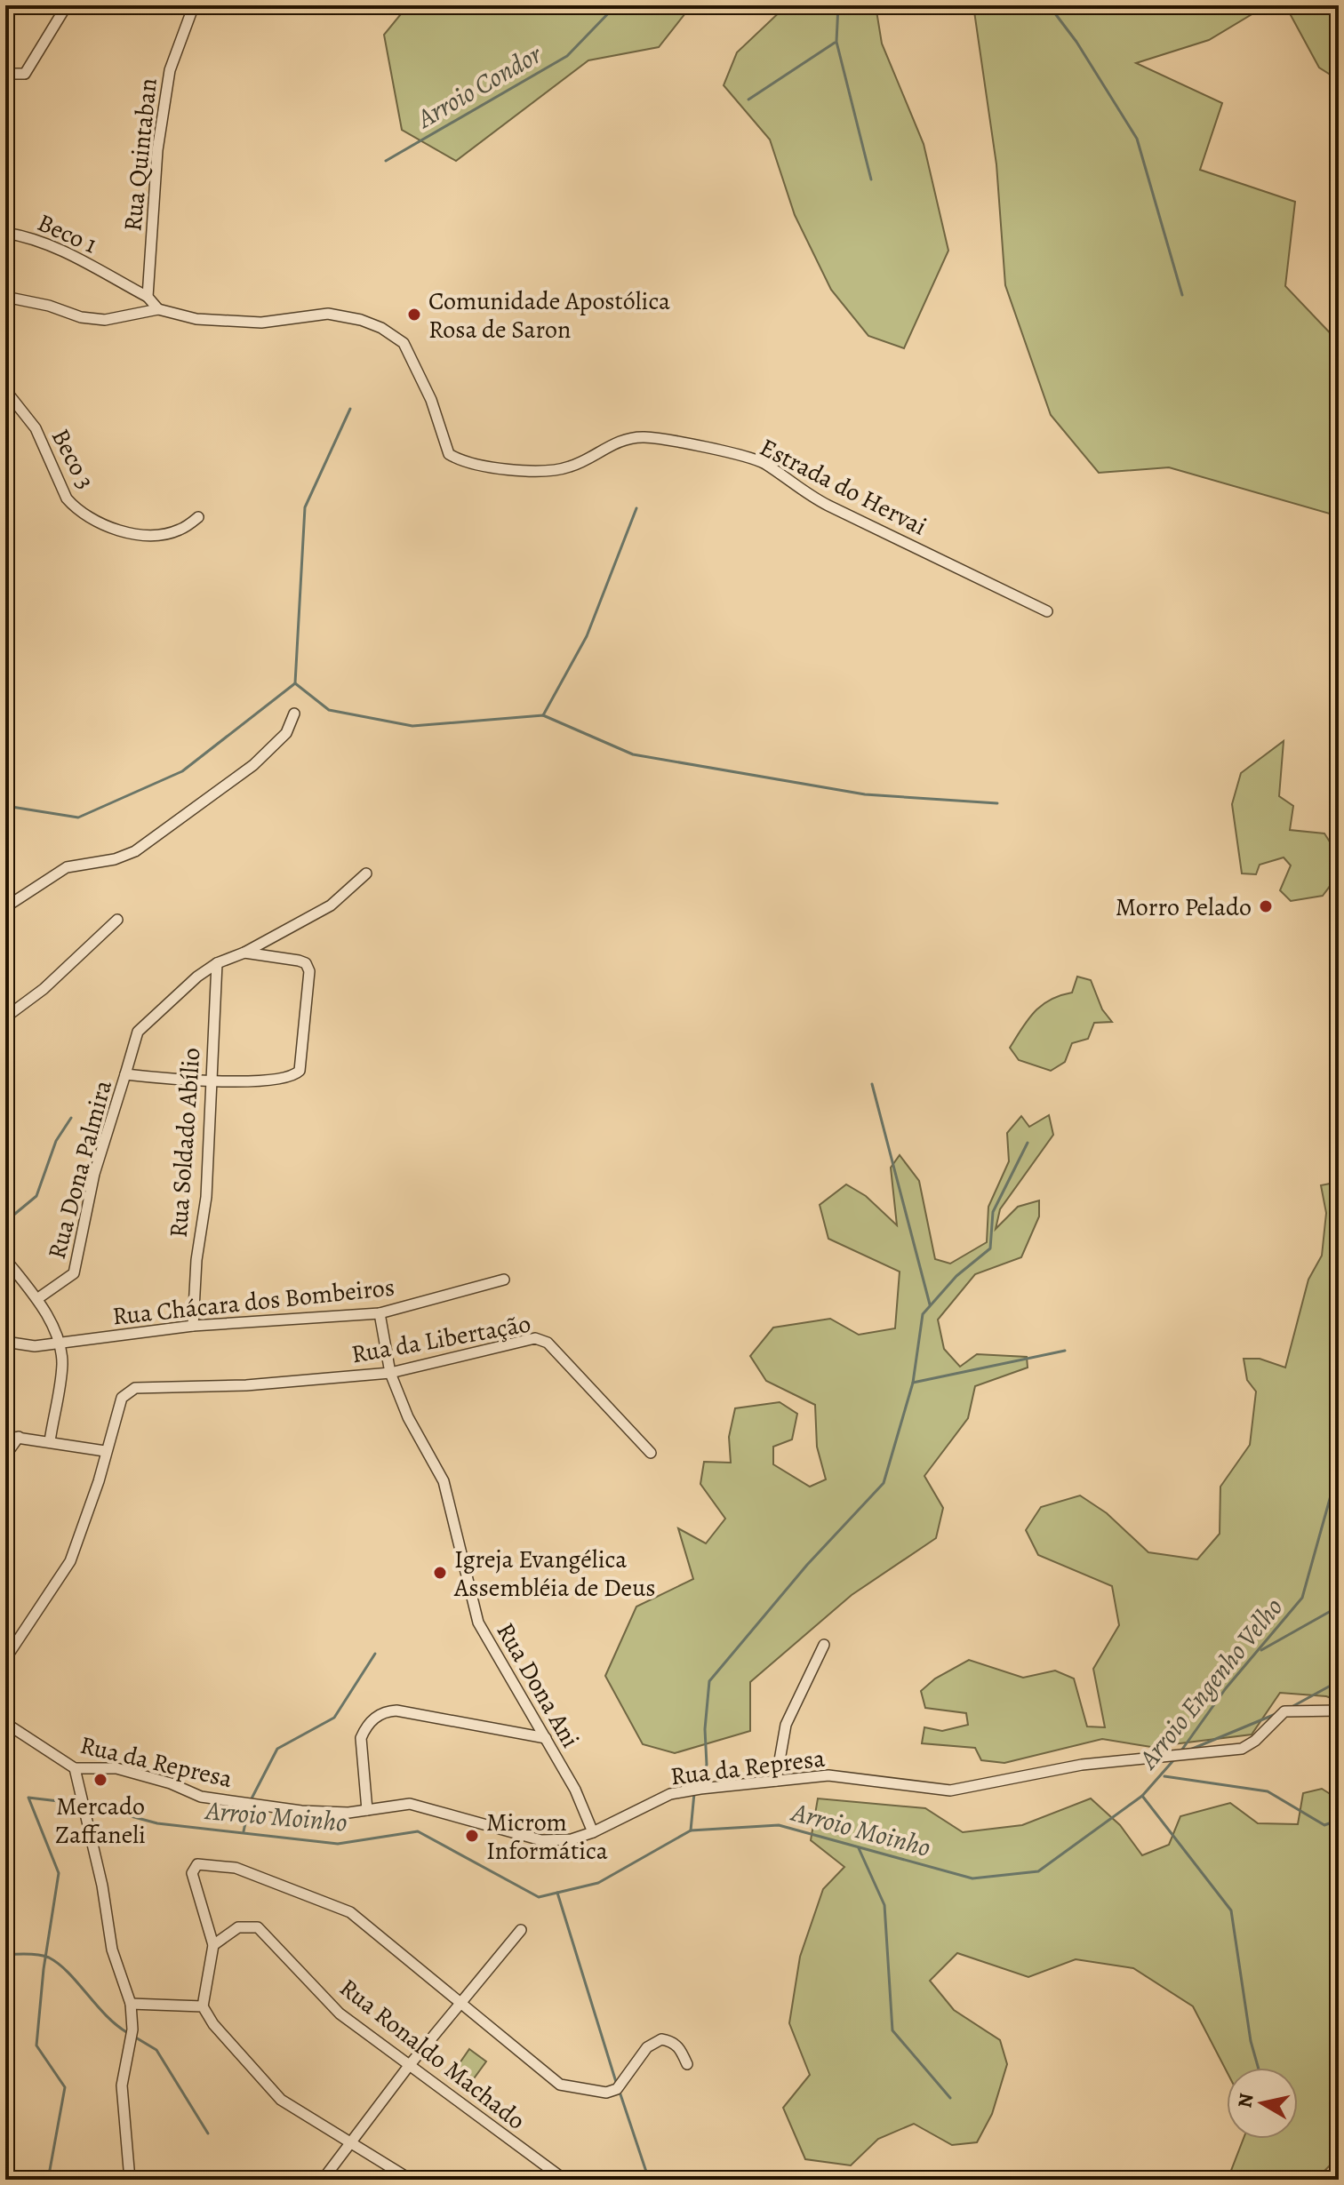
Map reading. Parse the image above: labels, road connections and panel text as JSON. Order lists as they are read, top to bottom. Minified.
{"streets":{"street":["Rua Quintaban","Beco 1","Beco 3","Estrada do Hervai","Rua Soldado Abílio","Rua Dona Palmira","Rua Chácara dos Bombeiros","Rua da Libertação","Rua Dona Ani","Rua da Represa","Rua Ronaldo Machado"]},"crossings":[["Rua Quintaban","Beco 1"],["Rua Soldado Abílio","Rua Dona Palmira"],["Rua Soldado Abílio","Rua Chácara dos Bombeiros"],["Rua Chácara dos Bombeiros","Rua Dona Ani"],["Rua da Libertação","Rua Dona Ani"],["Rua Dona Ani","Rua da Represa"]],"water":["Arroio Condor","Arroio Engenho Velho","Arroio Moinho"],"places":["Comunidade Apostólica Rosa de Saron","Morro Pelado","Igreja Evangélica Assembléia de Deus","Mercado Zaffaneli","Microm Informática"],"north":"left"}
